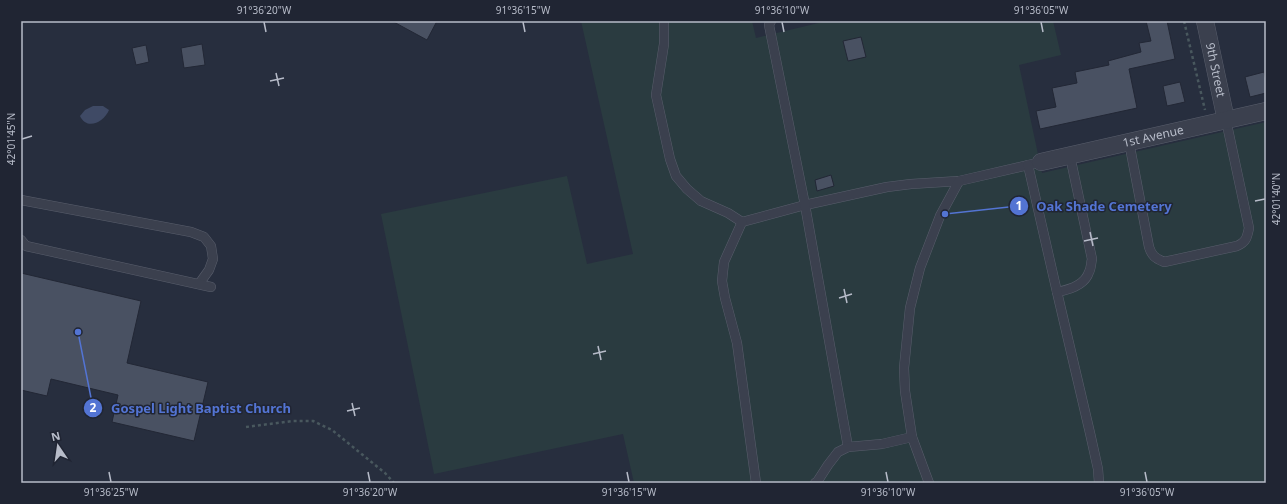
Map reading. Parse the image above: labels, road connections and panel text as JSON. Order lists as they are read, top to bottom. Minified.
{"streets":{"street":["9th Street","1st Avenue"]},"crossings":[["9th Street","1st Avenue"]],"places":["Oak Shade Cemetery","Gospel Light Baptist Church"],"north":"top","coordinates":["91°36'20\"W","91°36'15\"W","91°36'10\"W","91°36'05\"W","42°01'45\"N","42°01'40\"N","91°36'25\"W"]}
